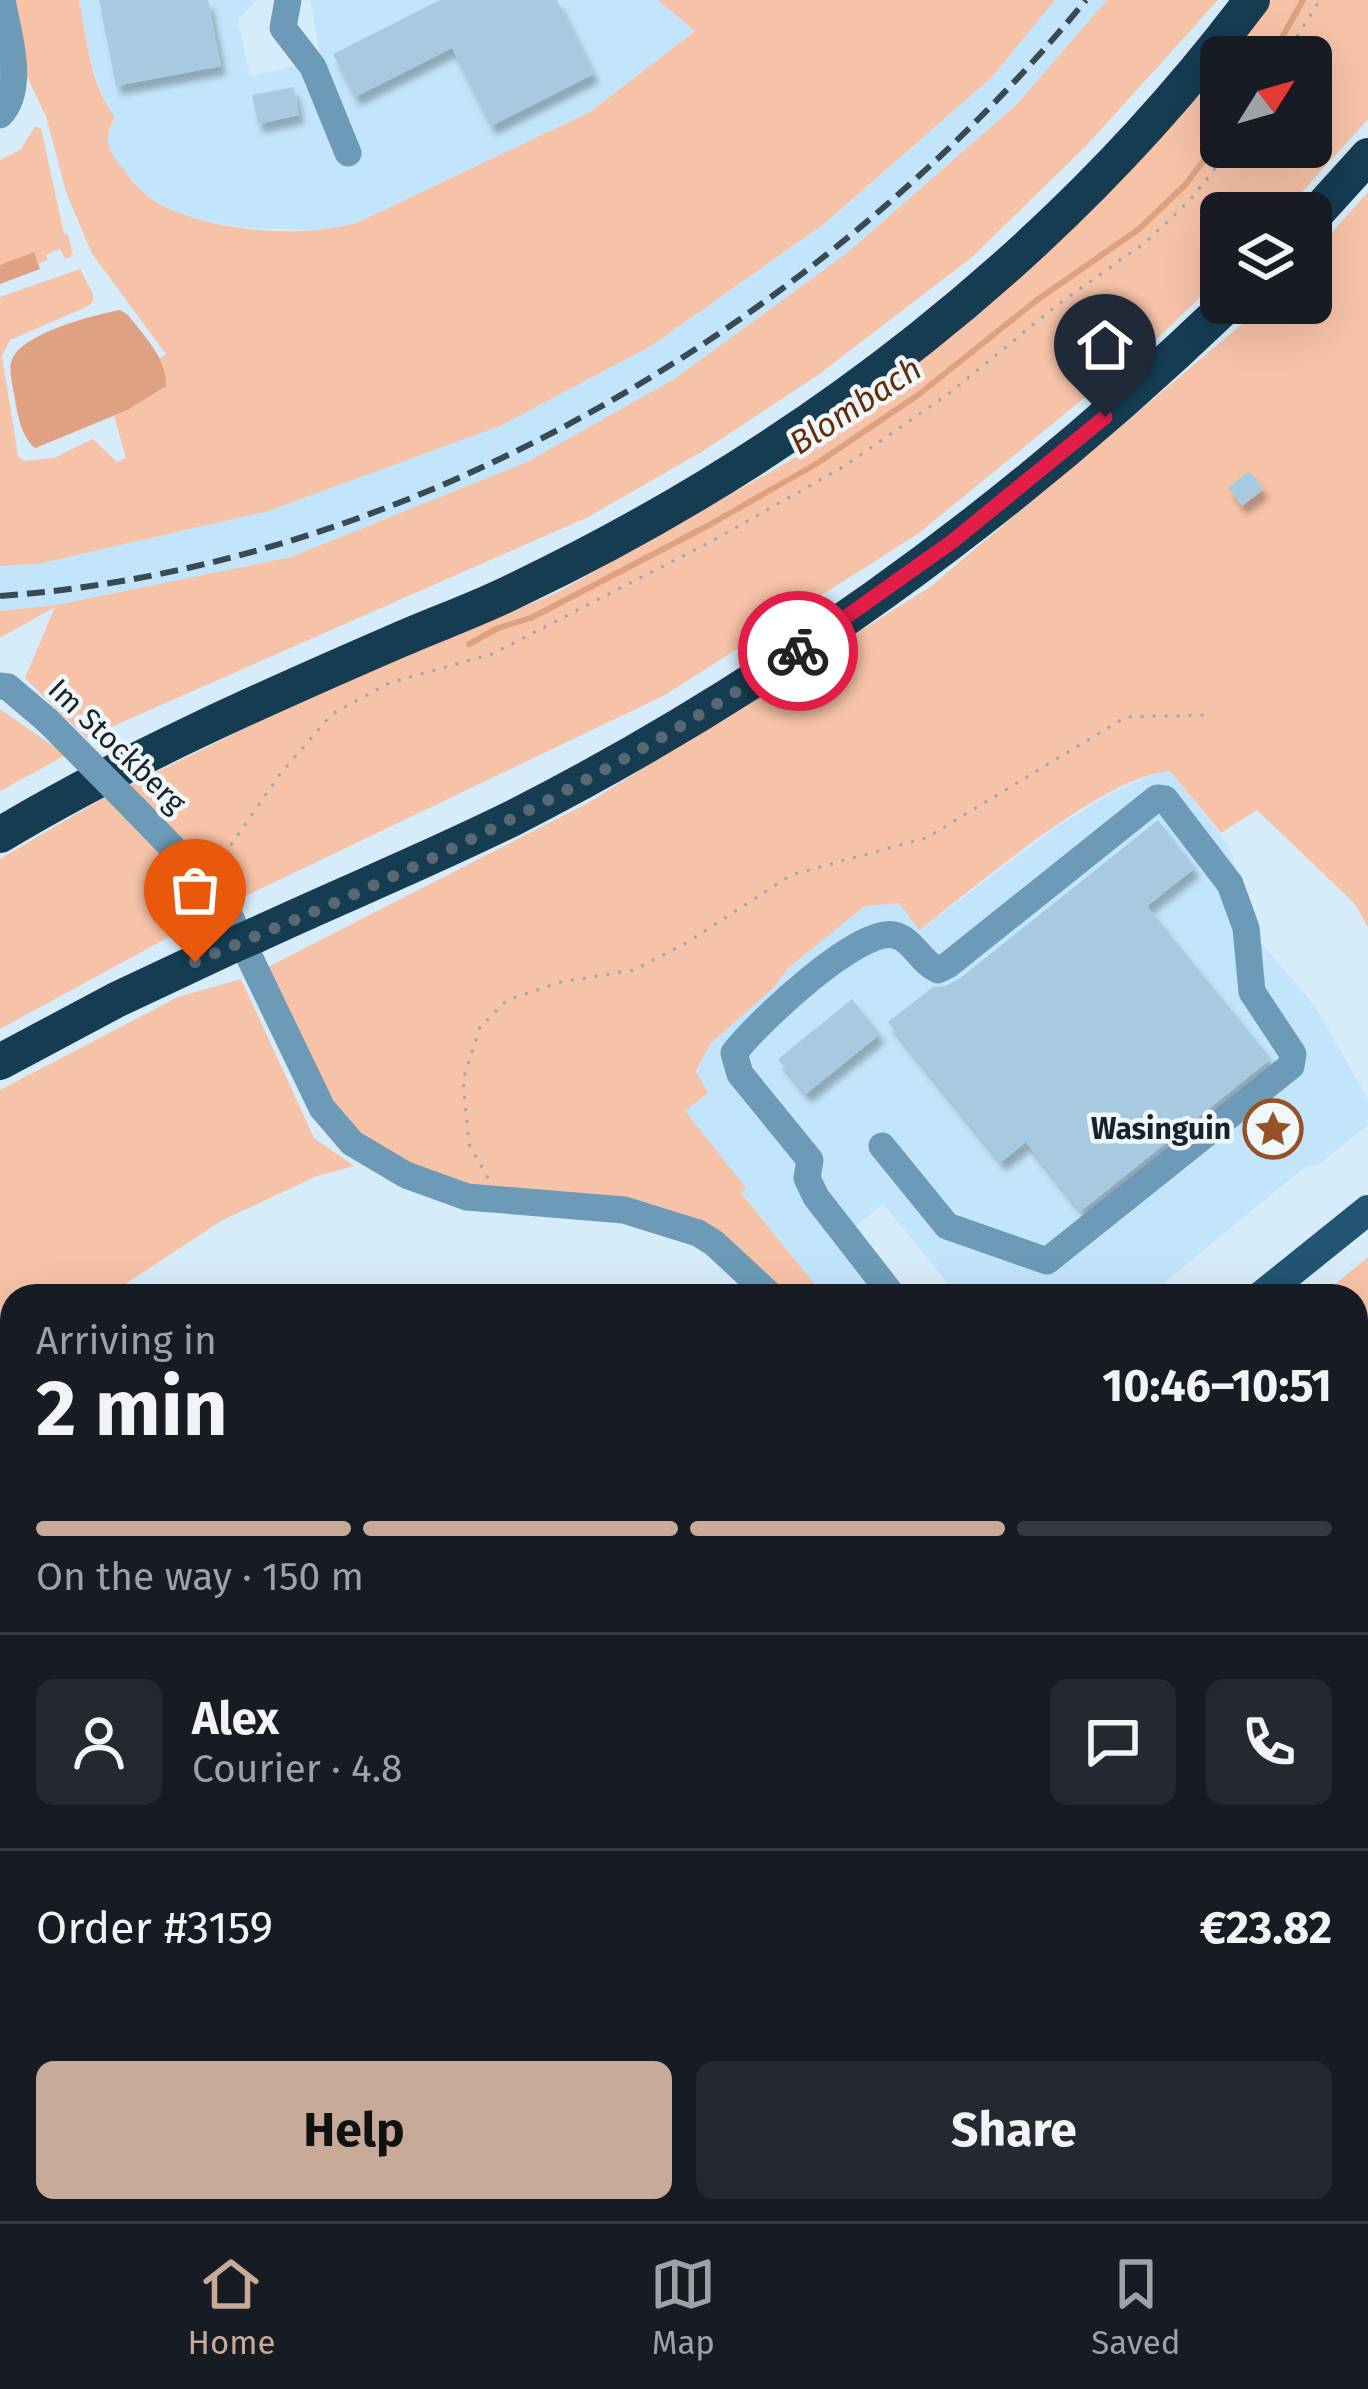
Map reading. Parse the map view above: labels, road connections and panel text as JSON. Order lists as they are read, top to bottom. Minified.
{"streets":{"street":["Im Stockberg"]},"water":["Blombach"],"places":{"place":["Wasinguin"]},"north":"top right","page":{"heading":["2 min","Arriving in","10:46–10:51"],"panel":["Alex","Courier · 4.8","Order #3159","€23.82"],"bar":"On the way · 150 m","buttons":["Help","Share"],"tabs":["Home","Map","Saved"]}}
